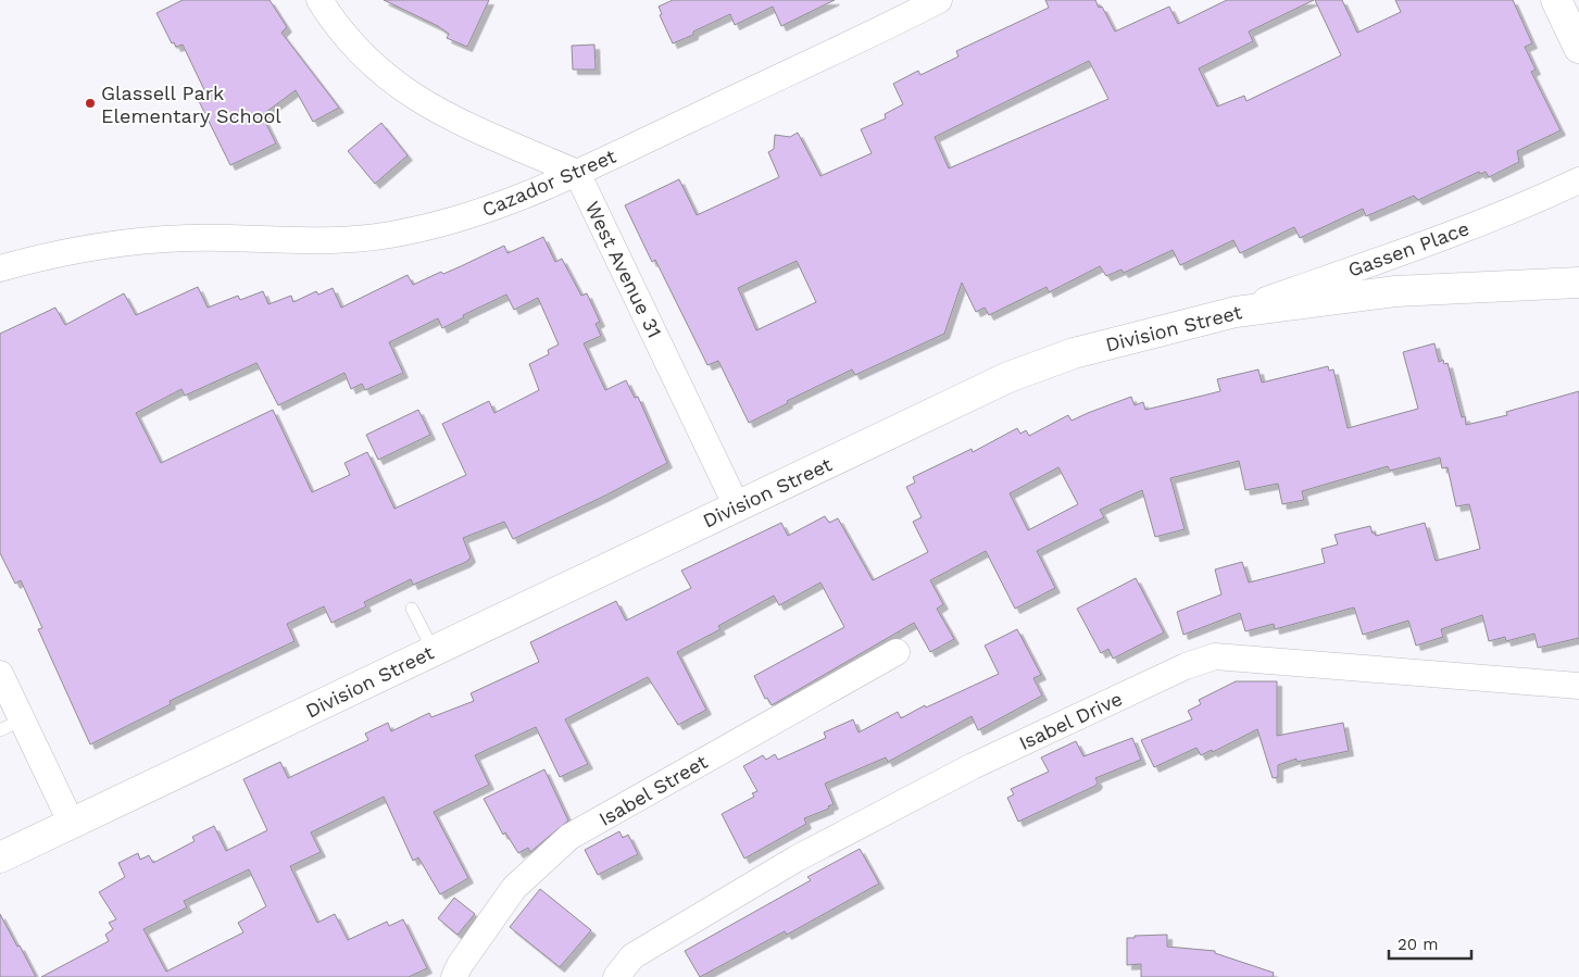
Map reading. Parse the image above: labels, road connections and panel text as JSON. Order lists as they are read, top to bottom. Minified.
{"streets":{"street":["Cazador Street","Gassen Place","West Avenue 31","Division Street","Isabel Drive","Isabel Street"]},"crossings":[["Cazador Street","West Avenue 31"],["Gassen Place","Division Street"],["West Avenue 31","Division Street"]],"places":["Glassell Park Elementary School"],"scale_bar":"20 m"}
